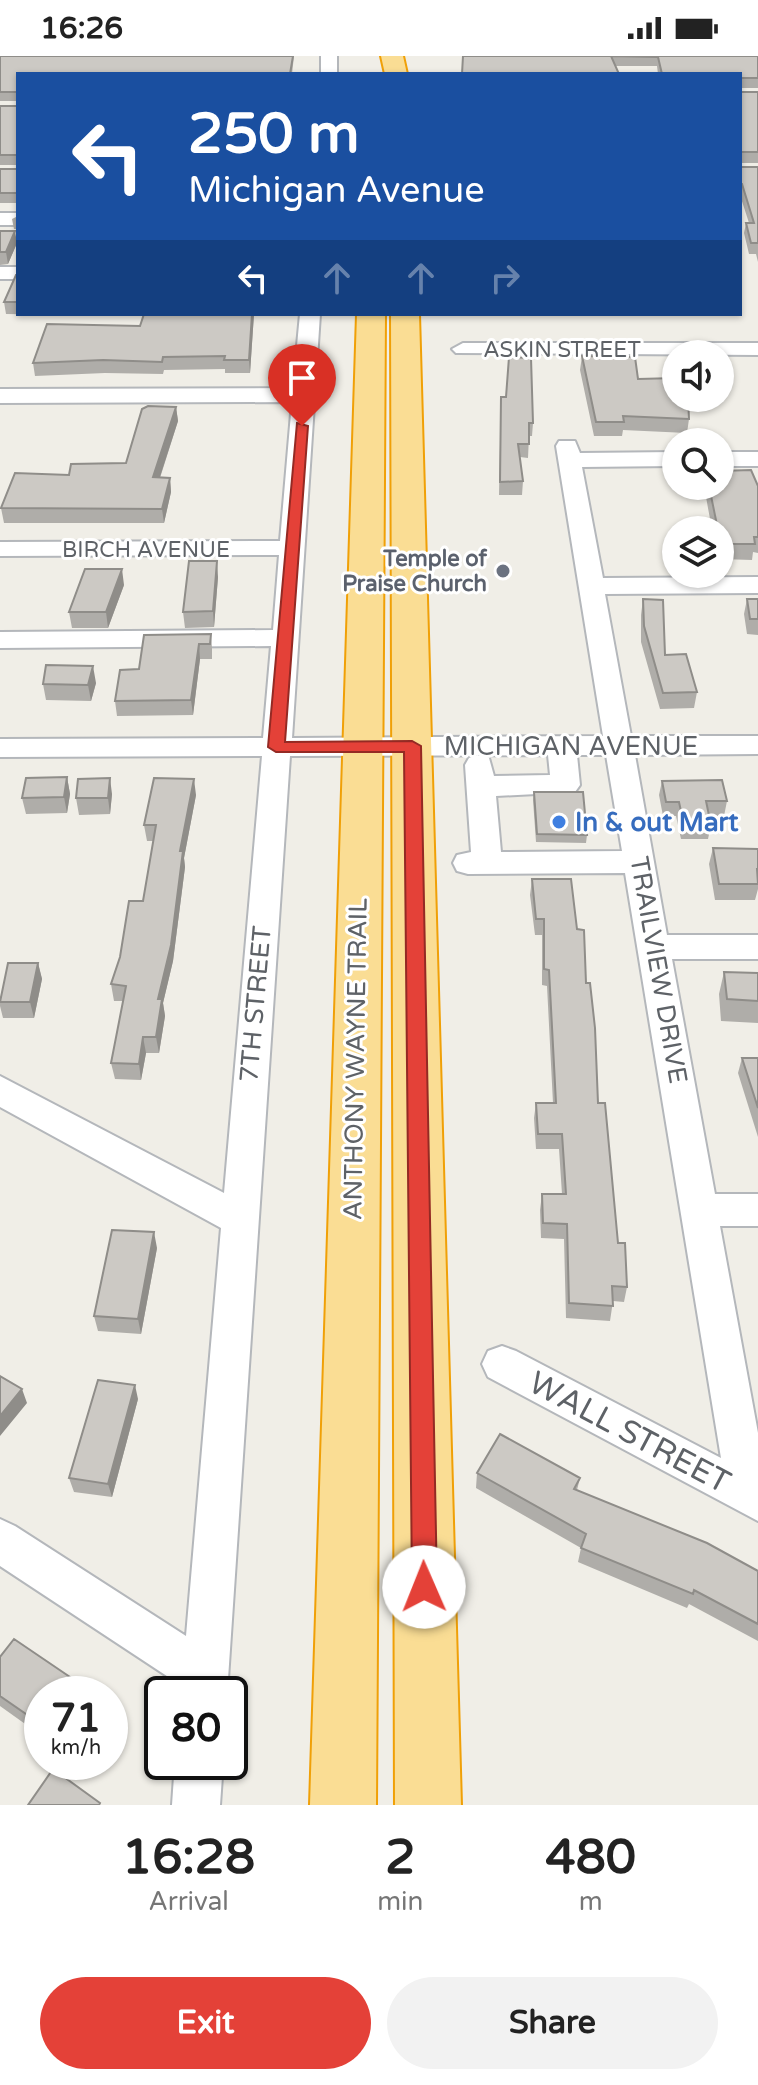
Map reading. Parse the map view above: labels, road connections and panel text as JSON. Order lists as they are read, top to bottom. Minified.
{"streets":{"highway":["ANTHONY WAYNE TRAIL"],"street":["ASKIN STREET","BIRCH AVENUE","MICHIGAN AVENUE","TRAILVIEW DRIVE","7TH STREET","WALL STREET"]},"crossings":[["BIRCH AVENUE","7TH STREET"],["MICHIGAN AVENUE","TRAILVIEW DRIVE"],["MICHIGAN AVENUE","7TH STREET"],["MICHIGAN AVENUE","ANTHONY WAYNE TRAIL"],["TRAILVIEW DRIVE","WALL STREET"]],"places":["Temple of Praise Church","In & out Mart"],"page":{"status":"16:26","turn":["250 m","Michigan Avenue"],"speed":"71 km/h","limit":"80","eta":["16:28","Arrival","2","min","480","m"],"buttons":["Exit","Share"]}}
